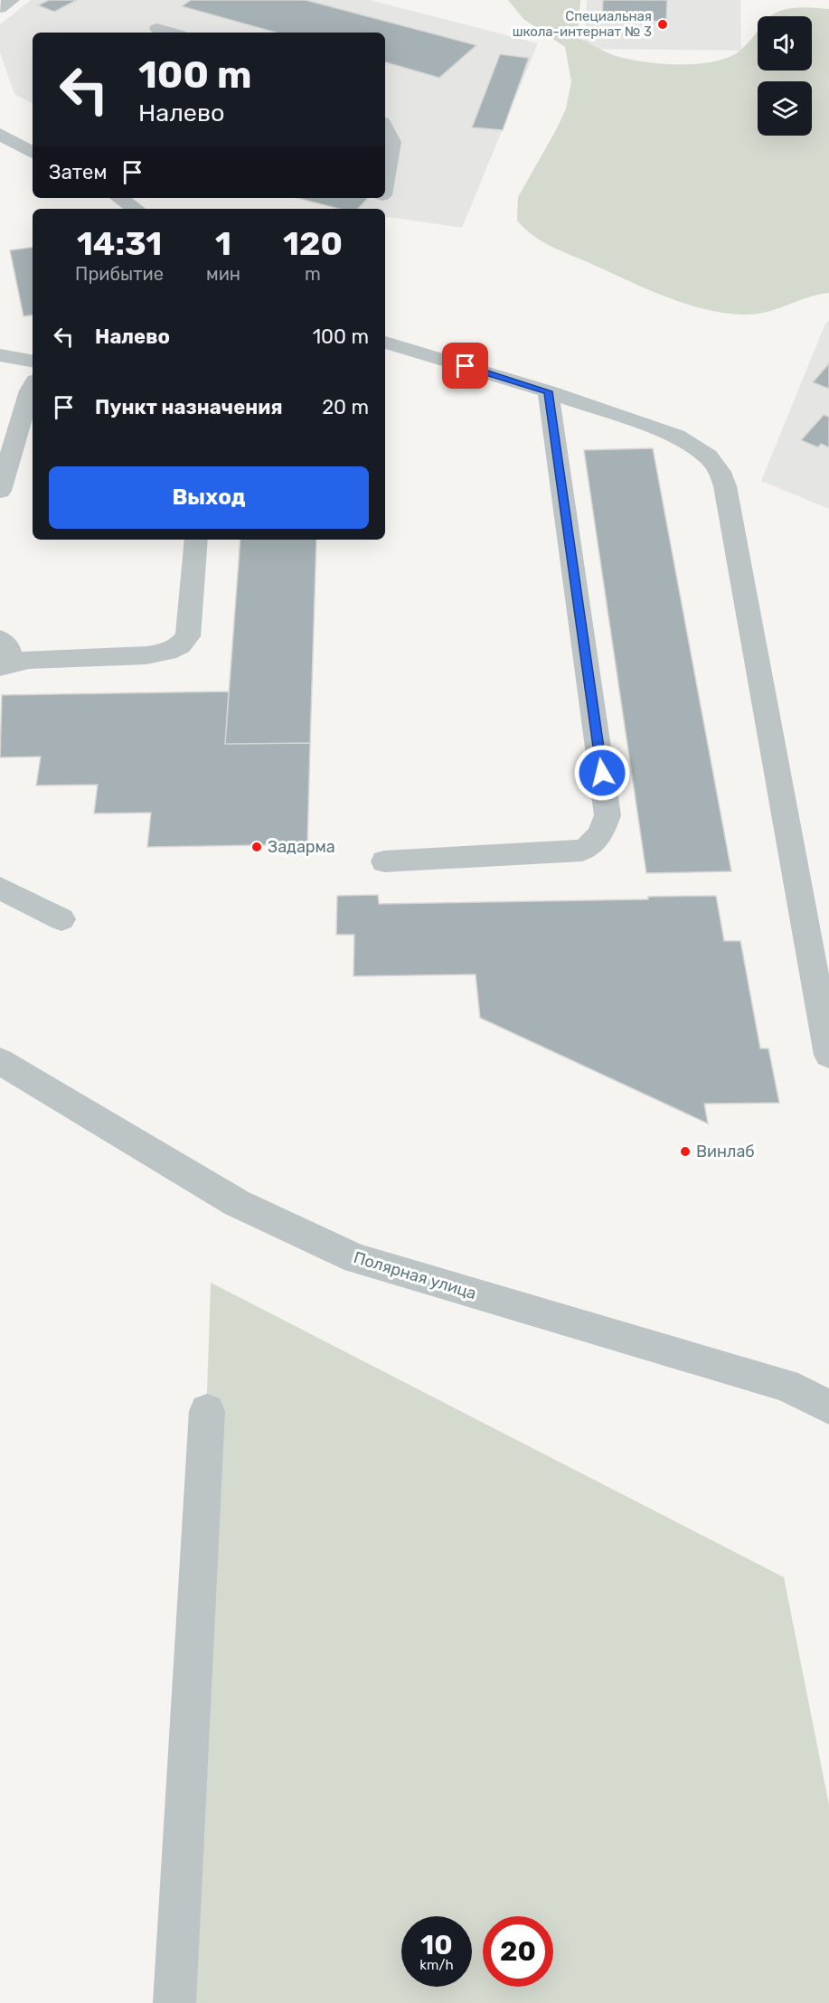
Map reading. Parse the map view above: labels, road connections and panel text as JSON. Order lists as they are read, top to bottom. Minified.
{"streets":{"street":["Полярная улица"]},"places":["Специальная школа-интернат № 3","Задарма","Винлаб"],"page":{"turn":["100 m","Налево"],"then":"Затем","eta":["14:31","Прибытие","1","мин","120","m"],"list":[{"name":"Налево","value":"100 m"},{"name":"Пункт назначения","value":"20 m"}],"buttons":"Выход","speed":"10 km/h","limit":"20"}}
